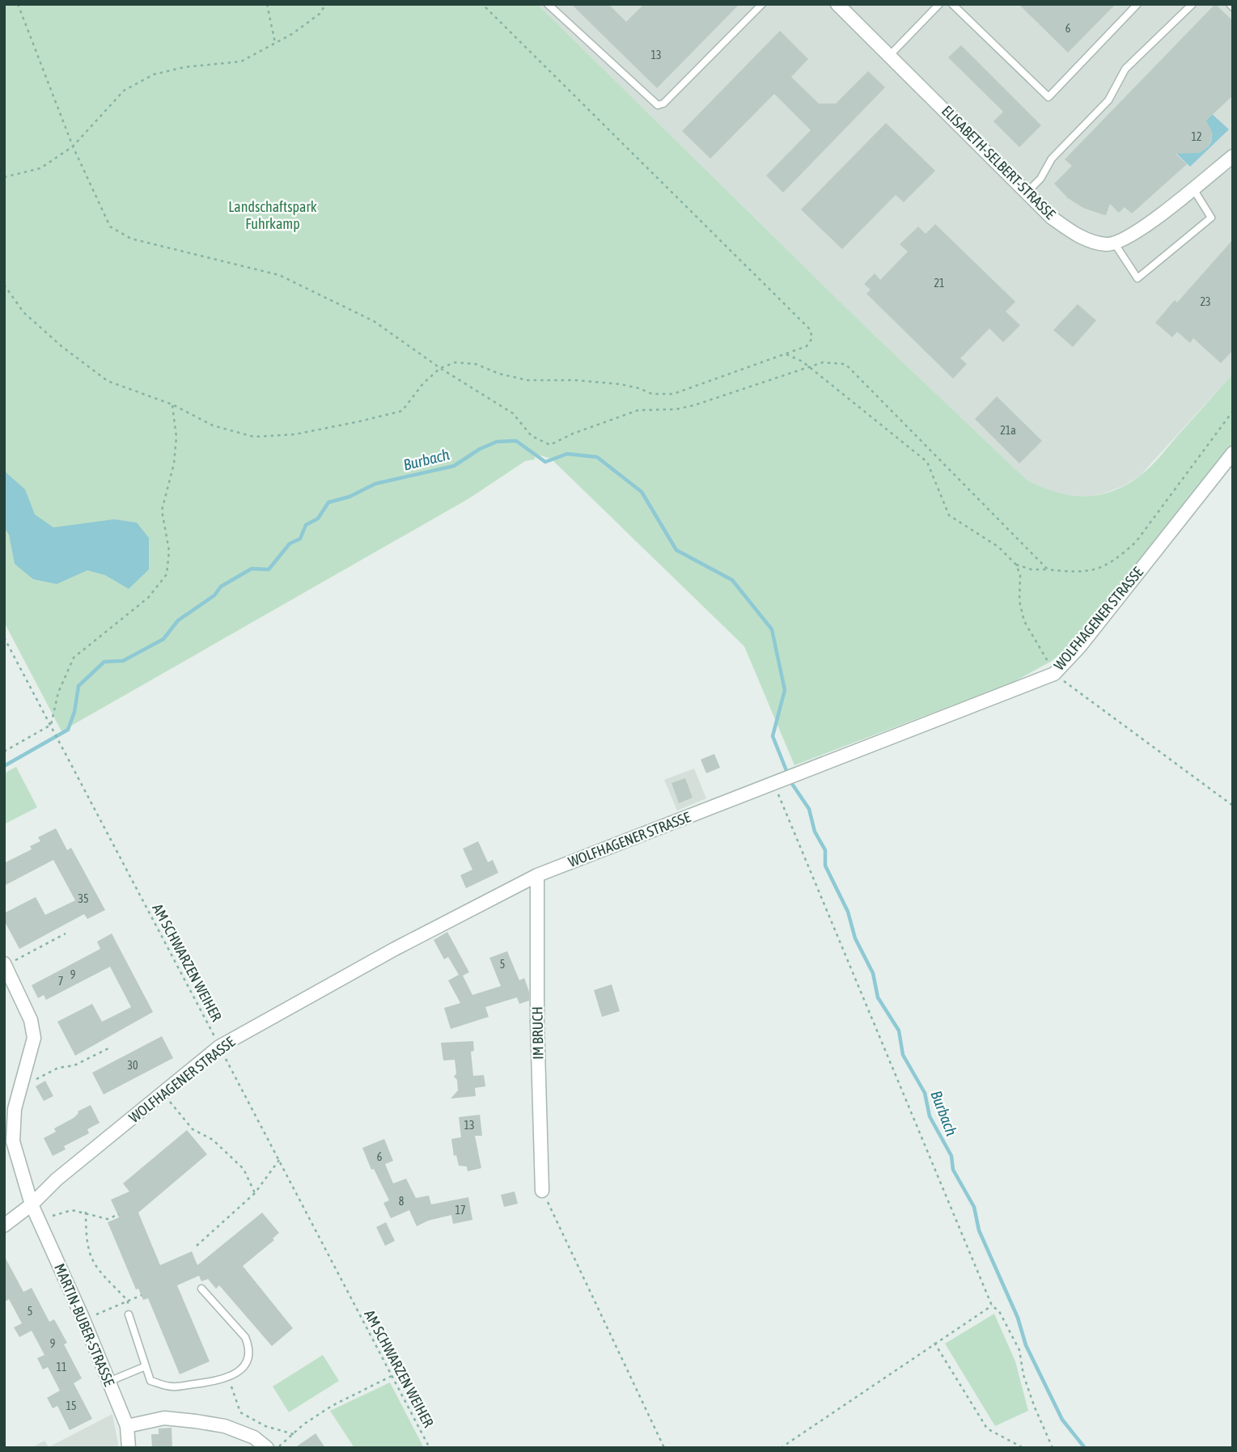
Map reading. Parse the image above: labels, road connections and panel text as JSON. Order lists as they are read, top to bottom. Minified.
{"streets":{"street":["ELISABETH-SELBERT-STRASSE","WOLFHAGENER STRASSE","IM BRUCH","MARTIN-BUBER-STRASSE"],"path":["AM SCHWARZEN WEIHER"]},"crossings":[["WOLFHAGENER STRASSE","AM SCHWARZEN WEIHER"],["WOLFHAGENER STRASSE","IM BRUCH"],["WOLFHAGENER STRASSE","MARTIN-BUBER-STRASSE"]],"water":["Burbach"],"parks":["Landschaftspark Fuhrkamp"],"house_numbers":["6","13","12","21","23","21a","35","5","9","7","30","13","6","8","17","5","9","11","15"]}
